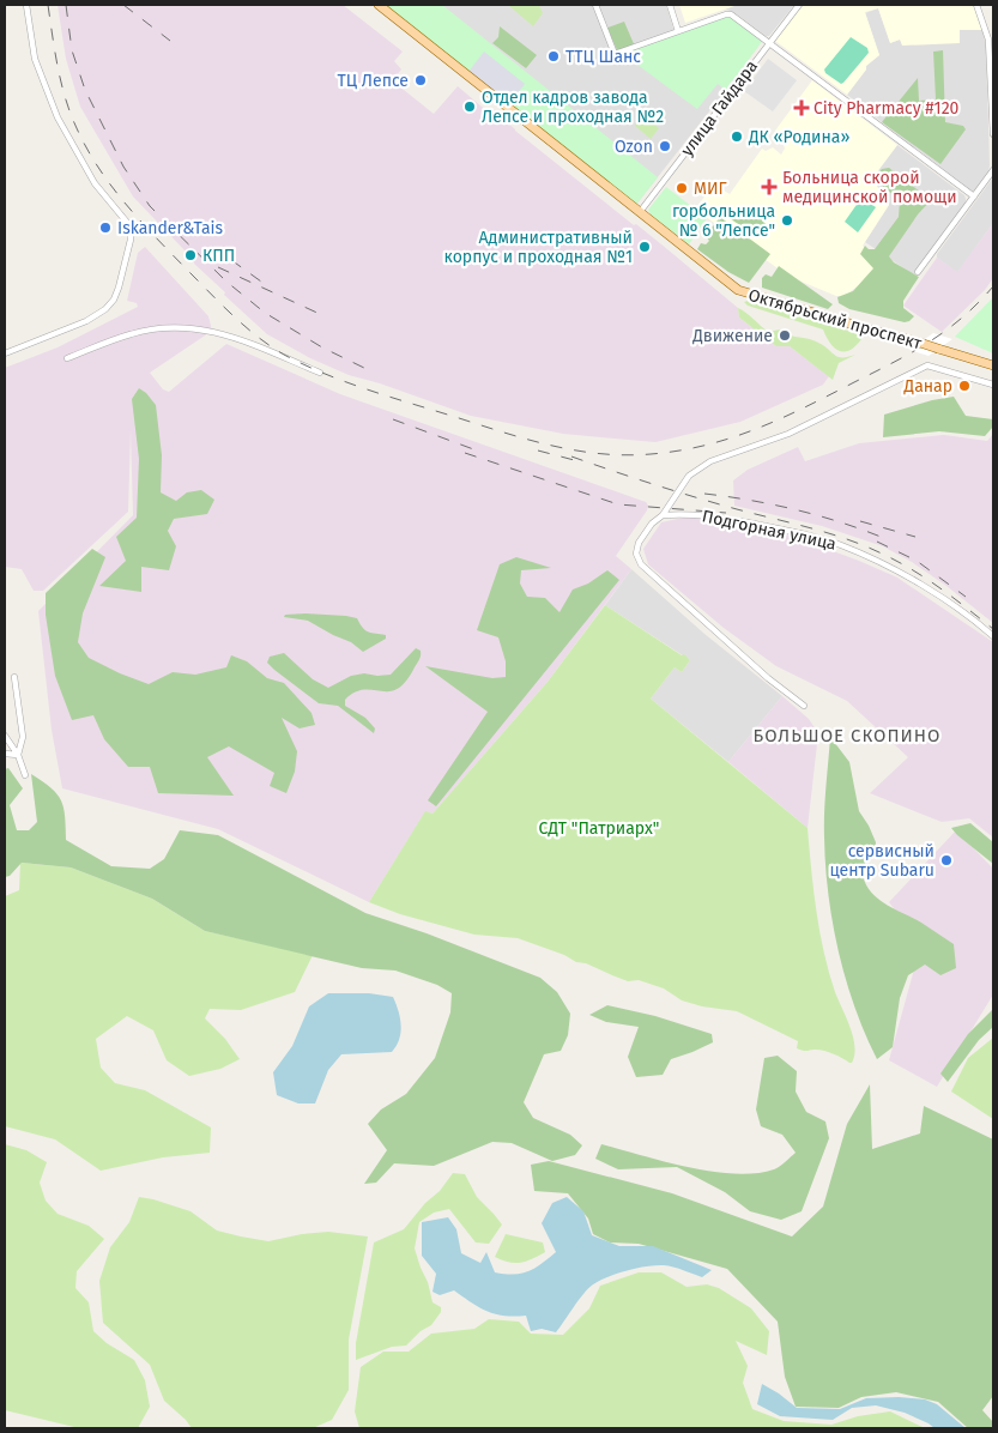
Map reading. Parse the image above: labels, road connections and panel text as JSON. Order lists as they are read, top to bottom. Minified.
{"streets":{"main road":["Октябрьский проспект"],"street":["улица Гайдара","Подгорная улица"]},"crossings":[["улица Гайдара","Октябрьский проспект"]],"districts":["БОЛЬШОЕ СКОПИНО"],"parks":["СДТ \"Патриарх\""],"places":{"other":["ТТЦ Шанс","ТЦ Лепсе","Отдел кадров завода Лепсе и проходная №2","ДК «Родина»","Ozon","МИГ","горбольница № 6 \"Лепсе\"","Iskander&Tais","Административный корпус и проходная №1","КПП","Движение","Данар","сервисный центр Subaru"],"health":["City Pharmacy #120","Больница скорой медицинской помощи"]}}
